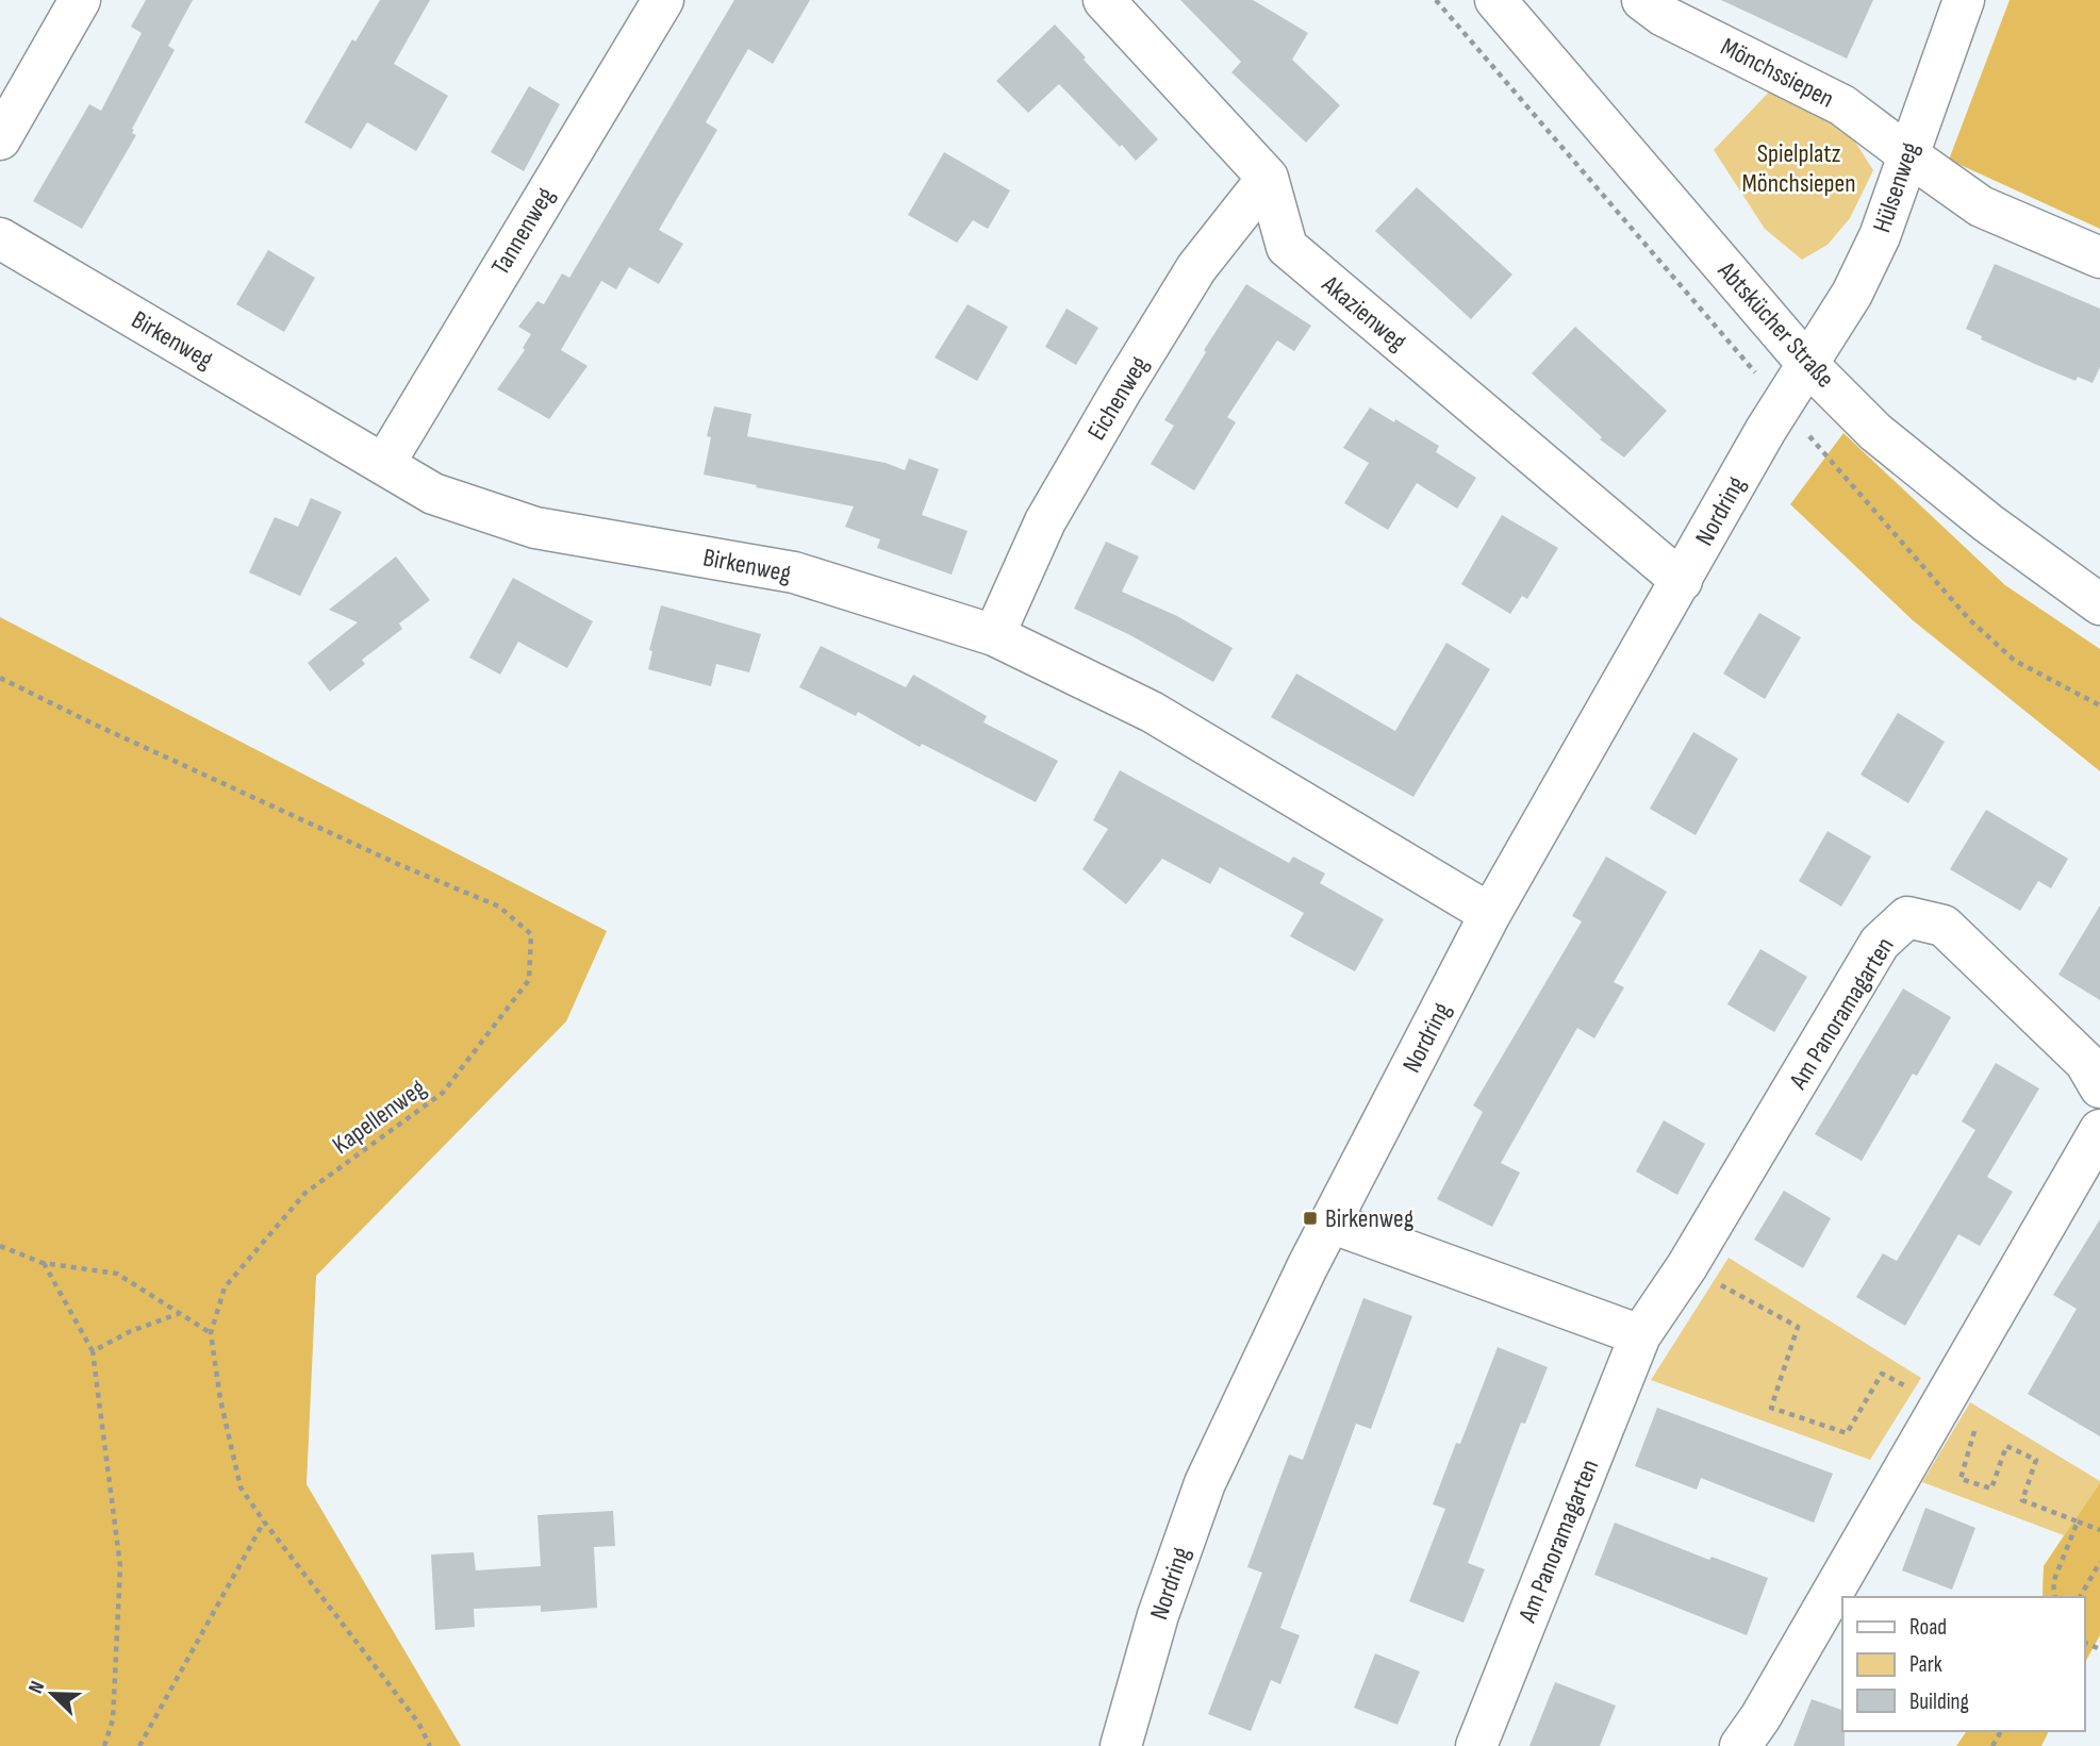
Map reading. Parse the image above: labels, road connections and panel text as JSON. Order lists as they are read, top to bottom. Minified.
{"streets":{"street":["Mönchssiepen","Hülsenweg","Tannenweg","Akazienweg","Abtskücher Straße","Birkenweg","Eichenweg","Nordring","Am Panoramagarten"],"path":["Kapellenweg"]},"crossings":[["Mönchssiepen","Hülsenweg"],["Hülsenweg","Abtskücher Straße"],["Hülsenweg","Nordring"],["Tannenweg","Birkenweg"],["Akazienweg","Eichenweg"],["Akazienweg","Nordring"],["Abtskücher Straße","Nordring"],["Birkenweg","Eichenweg"],["Birkenweg","Nordring"]],"parks":["Spielplatz Mönchsiepen"],"places":{"transit":["Birkenweg"]},"legend":["Road","Park","Building"],"north":"top left"}
